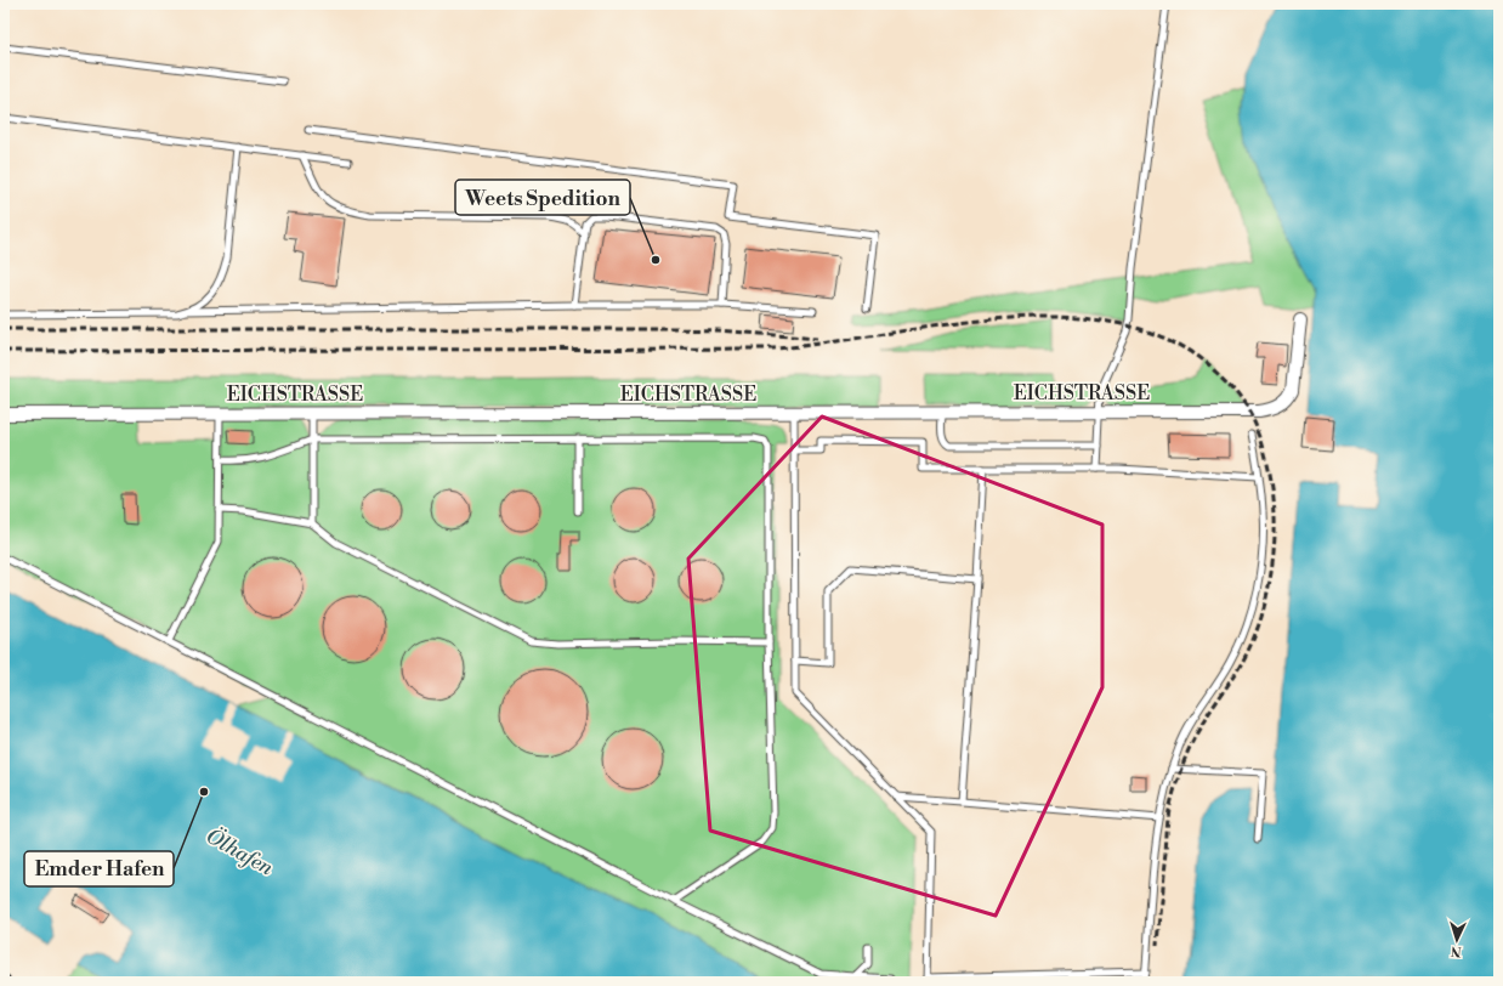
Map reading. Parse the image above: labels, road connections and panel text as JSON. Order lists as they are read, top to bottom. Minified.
{"streets":{"street":["EICHSTRASSE"]},"water":["Ölhafen"],"places":["Weets Spedition","Emder Hafen"],"north":"bottom"}
